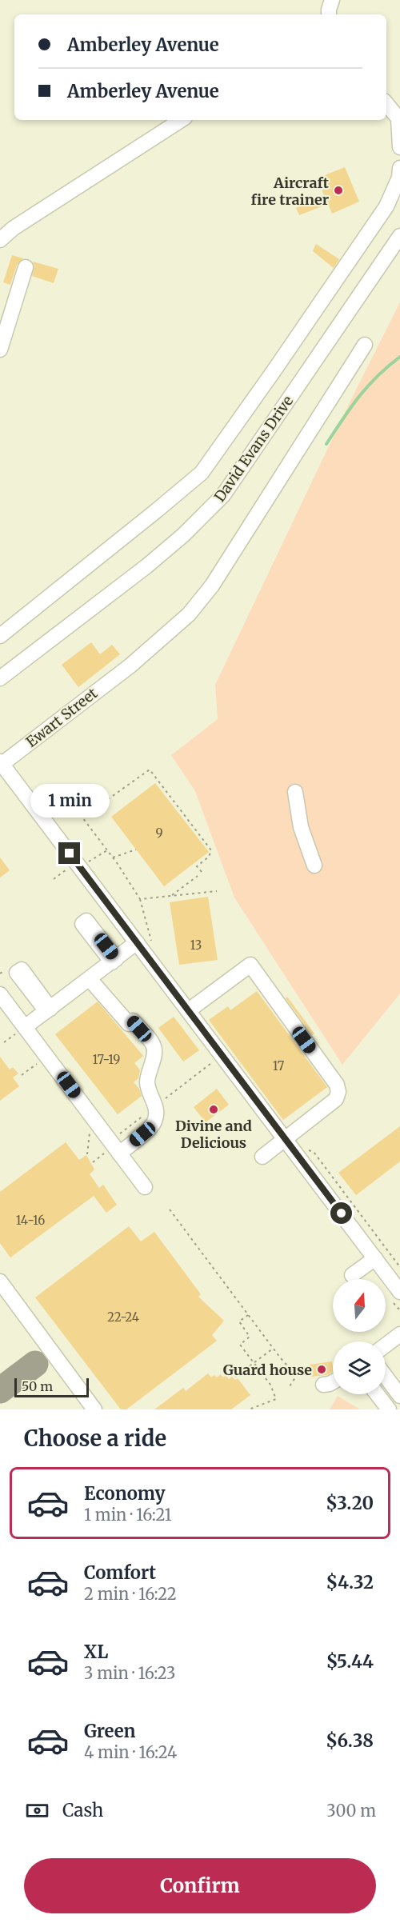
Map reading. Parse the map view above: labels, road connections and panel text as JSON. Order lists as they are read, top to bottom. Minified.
{"streets":{"street":["David Evans Drive","Ewart Street"]},"places":["Aircraft fire trainer","Divine and Delicious","Guard house"],"house_numbers":["9","13","17-19","17","14-16","22-24"],"scale_bar":"50 m","north":"top","page":{"banner":["Amberley Avenue","Amberley Avenue"],"bubble":"1 min","scale":"50 m","heading":"Choose a ride","list":[{"name":"Economy","note":"1 min · 16:21","value":"$3.20"},{"name":"Comfort","note":"2 min · 16:22","value":"$4.32"},{"name":"XL","note":"3 min · 16:23","value":"$5.44"},{"name":"Green","note":"4 min · 16:24","value":"$6.38"}],"pay":["Cash","300 m"],"buttons":"Confirm"}}
